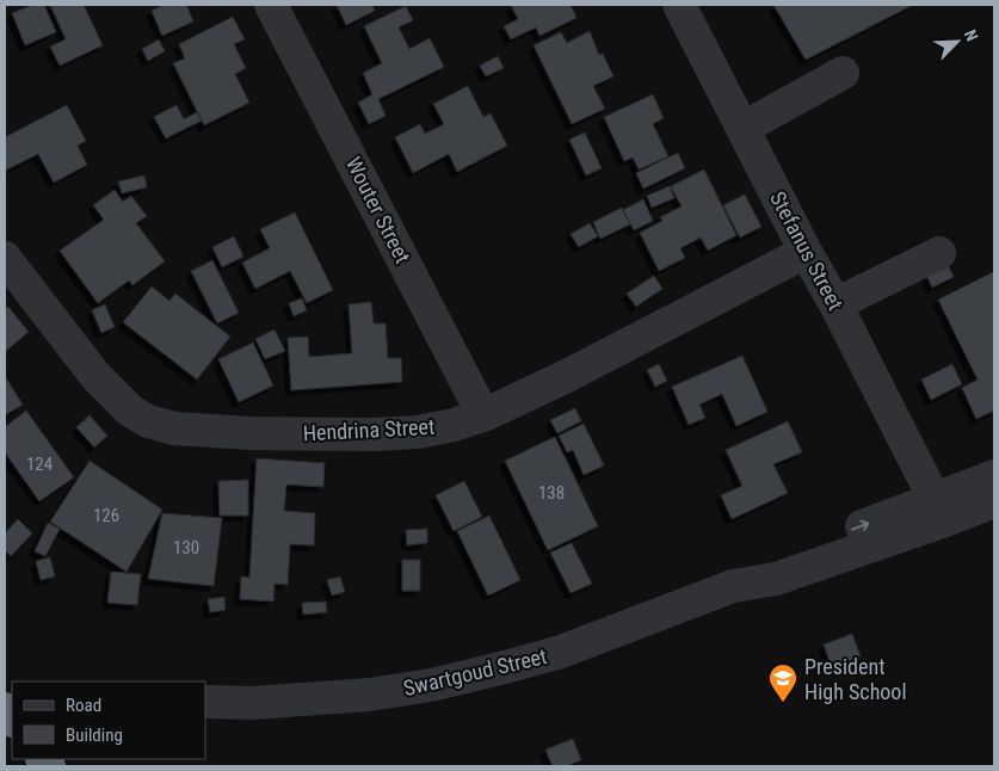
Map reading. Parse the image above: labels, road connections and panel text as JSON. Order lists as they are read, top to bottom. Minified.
{"streets":{"street":["Wouter Street","Stefanus Street","Hendrina Street","Swartgoud Street"]},"crossings":[["Wouter Street","Hendrina Street"],["Stefanus Street","Hendrina Street"],["Stefanus Street","Swartgoud Street"]],"places":{"school or university":["President High School"]},"house_numbers":["124","138","126","130"],"legend":["Road","Building"],"north":"top right"}
